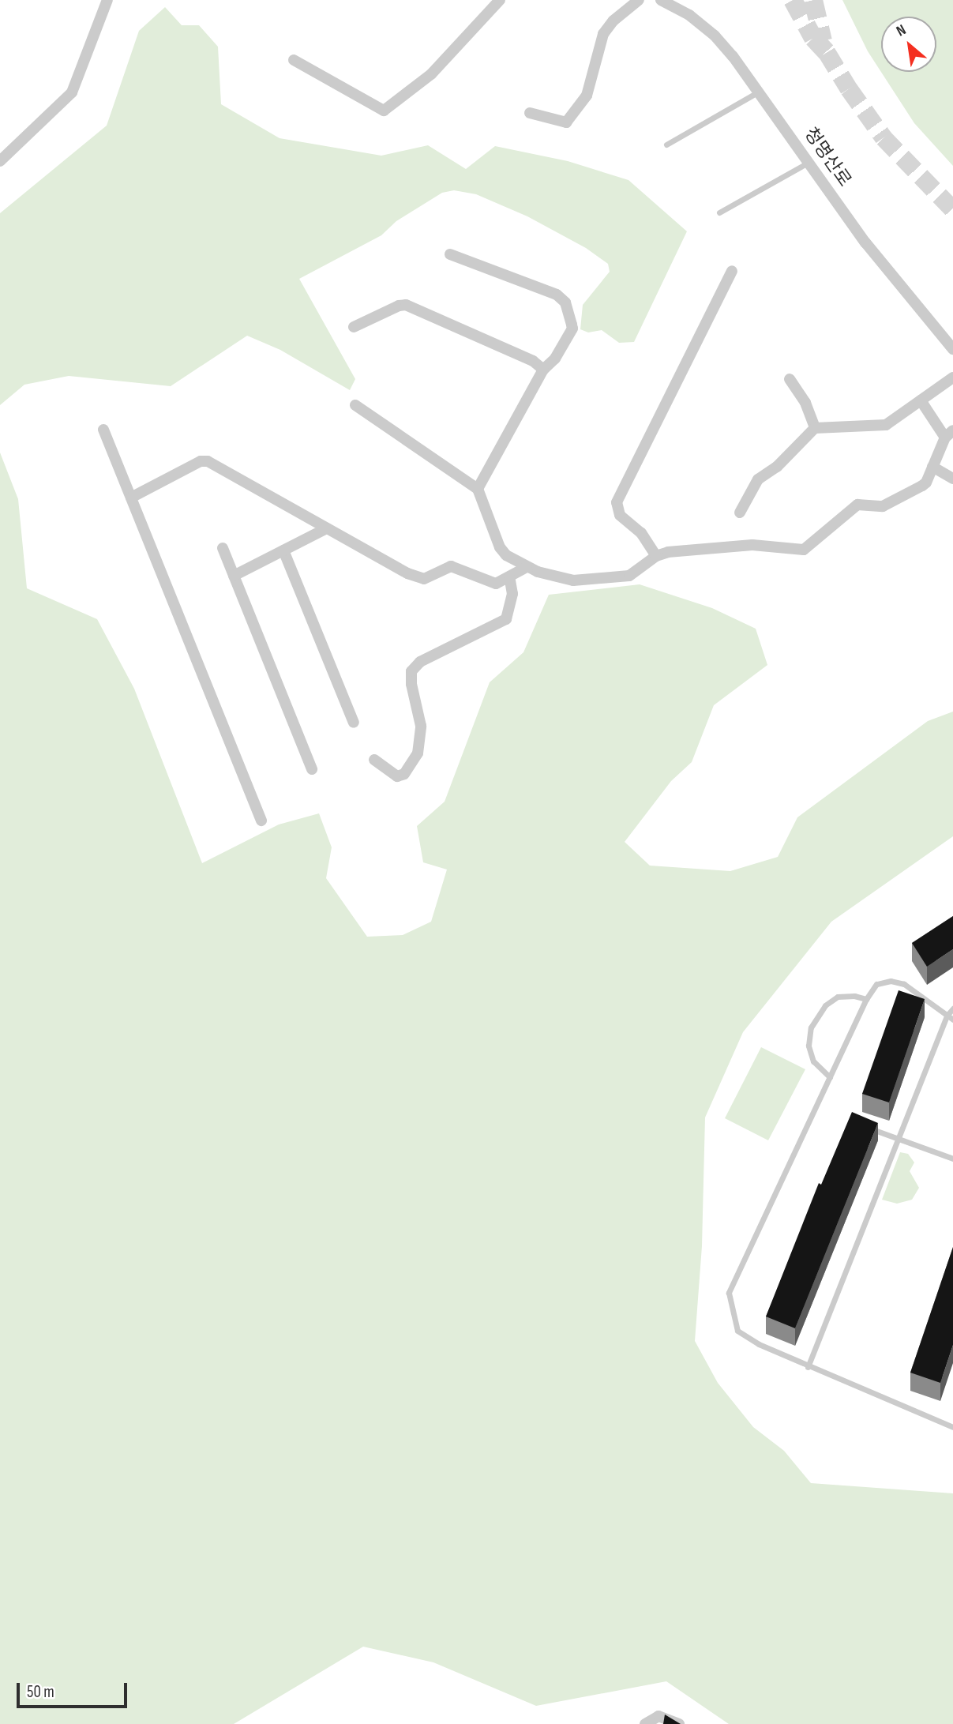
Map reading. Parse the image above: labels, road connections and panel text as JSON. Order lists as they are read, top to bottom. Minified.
{"streets":{"street":["청명산로"]},"scale_bar":"50 m","north":"top left"}
